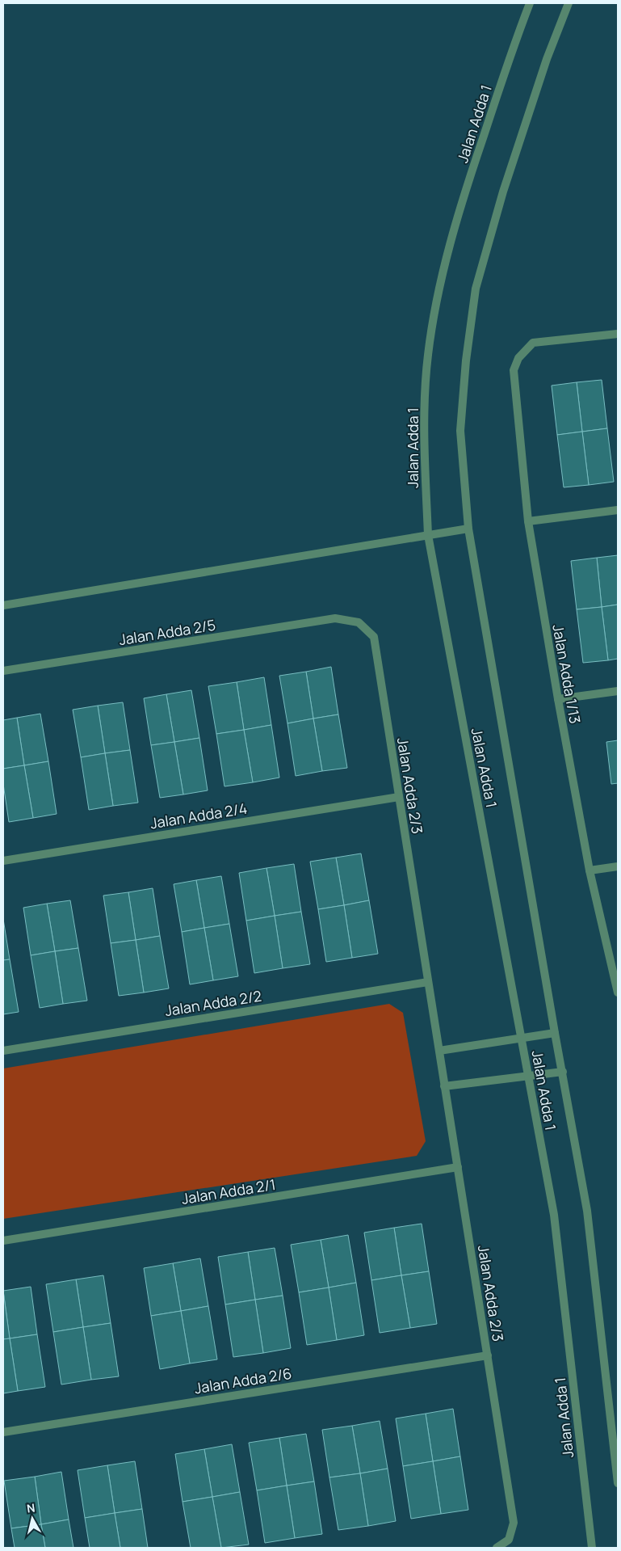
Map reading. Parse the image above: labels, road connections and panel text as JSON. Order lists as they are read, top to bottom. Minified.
{"streets":{"street":["Jalan Adda 1","Jalan Adda 2/5","Jalan Adda 1/13","Jalan Adda 2/3","Jalan Adda 2/4","Jalan Adda 2/2","Jalan Adda 2/1","Jalan Adda 2/6"]},"crossings":[["Jalan Adda 2/5","Jalan Adda 2/3"],["Jalan Adda 2/3","Jalan Adda 2/4"],["Jalan Adda 2/3","Jalan Adda 2/2"],["Jalan Adda 2/3","Jalan Adda 2/1"],["Jalan Adda 2/3","Jalan Adda 2/6"]],"north":"top"}
